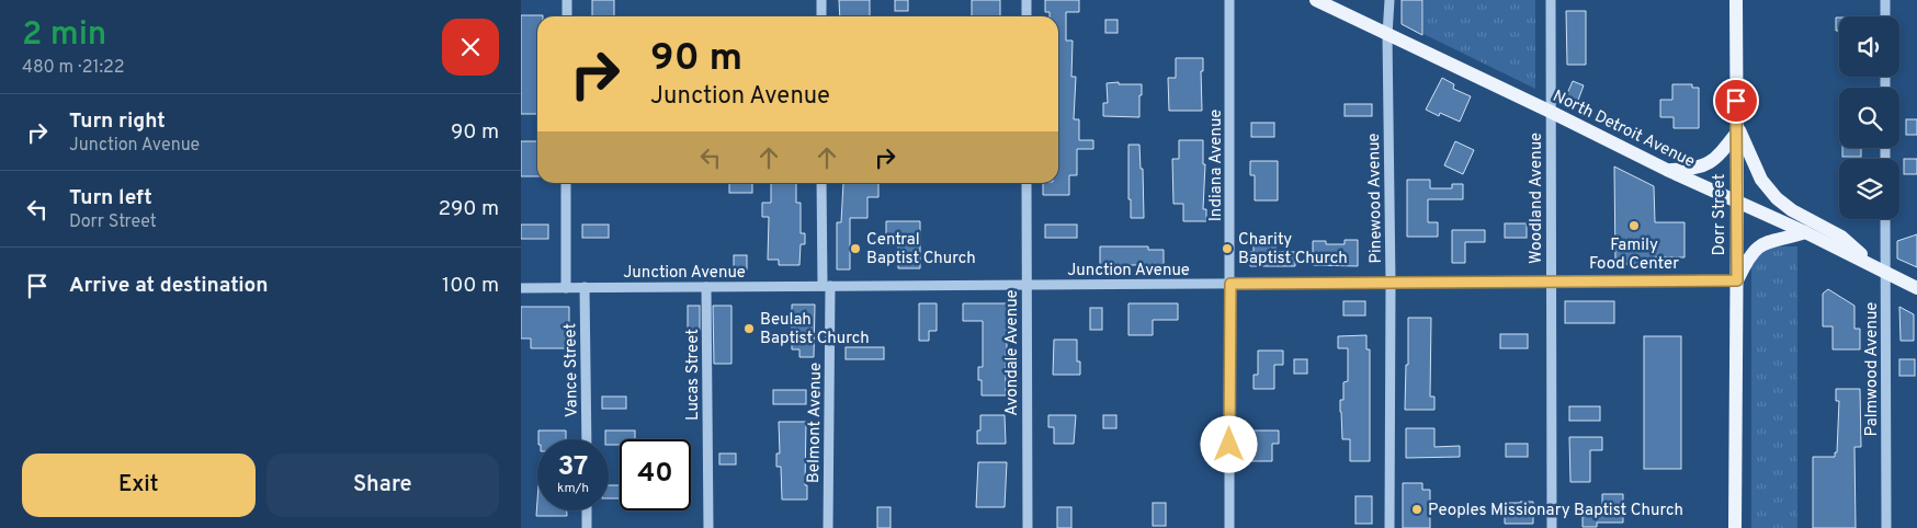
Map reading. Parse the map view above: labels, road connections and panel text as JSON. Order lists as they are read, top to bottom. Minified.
{"streets":{"main road":["North Detroit Avenue","Dorr Street"],"street":["Indiana Avenue","Pinewood Avenue","Woodland Avenue","Junction Avenue","Avondale Avenue","Palmwood Avenue","Vance Street","Lucas Street","Belmont Avenue"]},"crossings":[["North Detroit Avenue","Pinewood Avenue"],["North Detroit Avenue","Woodland Avenue"],["North Detroit Avenue","Dorr Street"],["North Detroit Avenue","Palmwood Avenue"],["Indiana Avenue","Junction Avenue"],["Pinewood Avenue","Junction Avenue"],["Woodland Avenue","Junction Avenue"],["Dorr Street","Junction Avenue"],["Junction Avenue","Avondale Avenue"],["Junction Avenue","Vance Street"],["Junction Avenue","Lucas Street"],["Junction Avenue","Belmont Avenue"]],"places":["Family Food Center","Central Baptist Church","Charity Baptist Church","Beulah Baptist Church","Peoples Missionary Baptist Church"],"page":{"heading":["2 min","480 m · 21:22"],"turn":["90 m","Junction Avenue"],"list":[{"name":"Turn right","note":"Junction Avenue","value":"90 m"},{"name":"Turn left","note":"Dorr Street","value":"290 m"},{"name":"Arrive at destination","value":"100 m"}],"speed":"37 km/h","limit":"40","buttons":["Exit","Share"]}}
